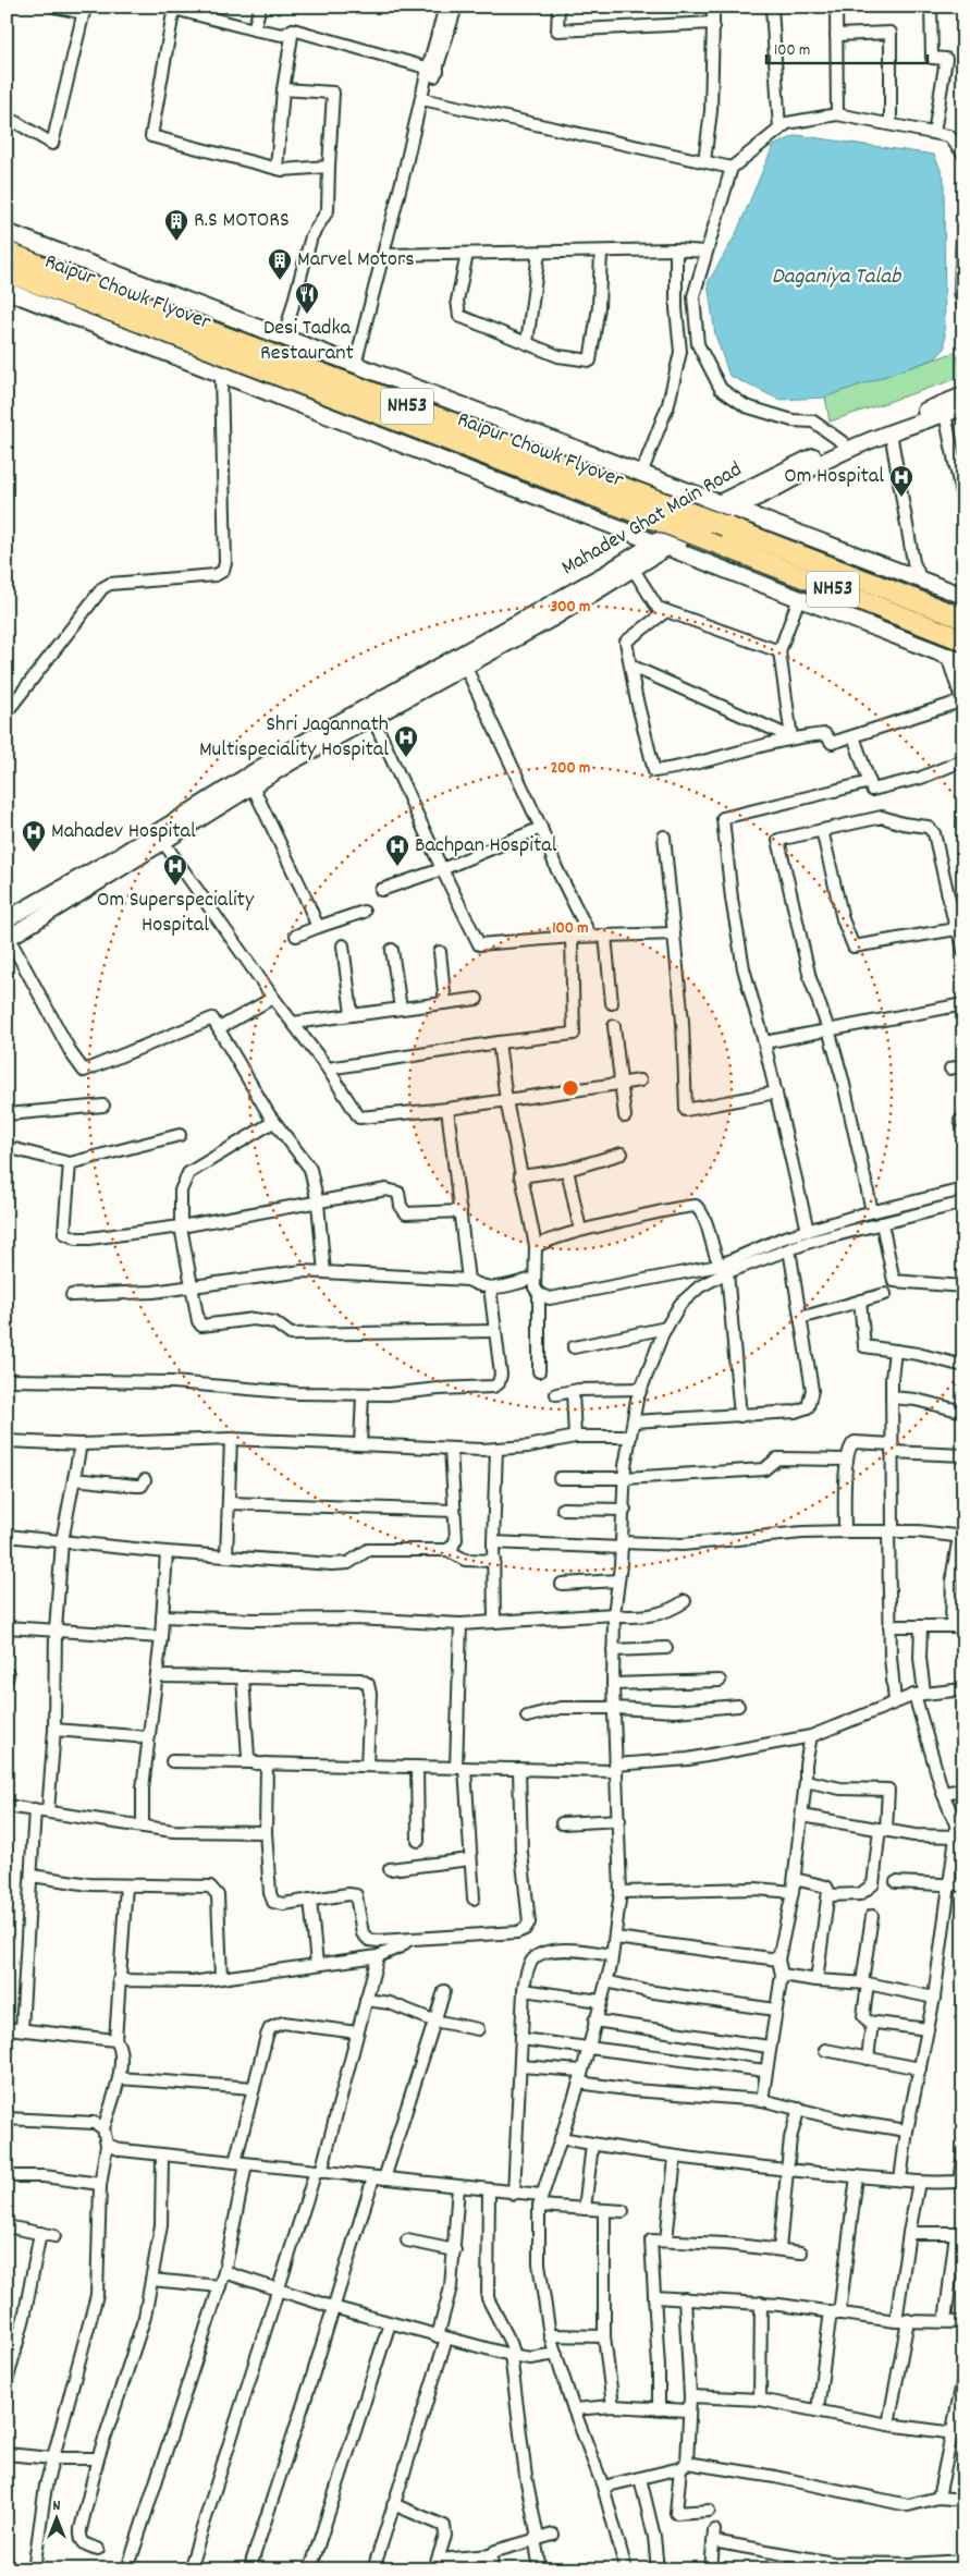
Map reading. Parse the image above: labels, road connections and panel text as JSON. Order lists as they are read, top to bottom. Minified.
{"streets":{"highway":["Raipur Chowk Flyover","NH53"],"street":["Mahadev Ghat Main Road"]},"water":["Daganiya Talab"],"places":{"building":["R.S MOTORS","Marvel Motors"],"restaurant":["Desi Tadka Restaurant"],"hospital":["Om Hospital","Shri Jagannath Multispeciality Hospital","Mahadev Hospital","Bachpan Hospital","Om Superspeciality Hospital"]},"scale_bar":"100 m","north":"top","rings":["300 m","200 m","100 m"]}
